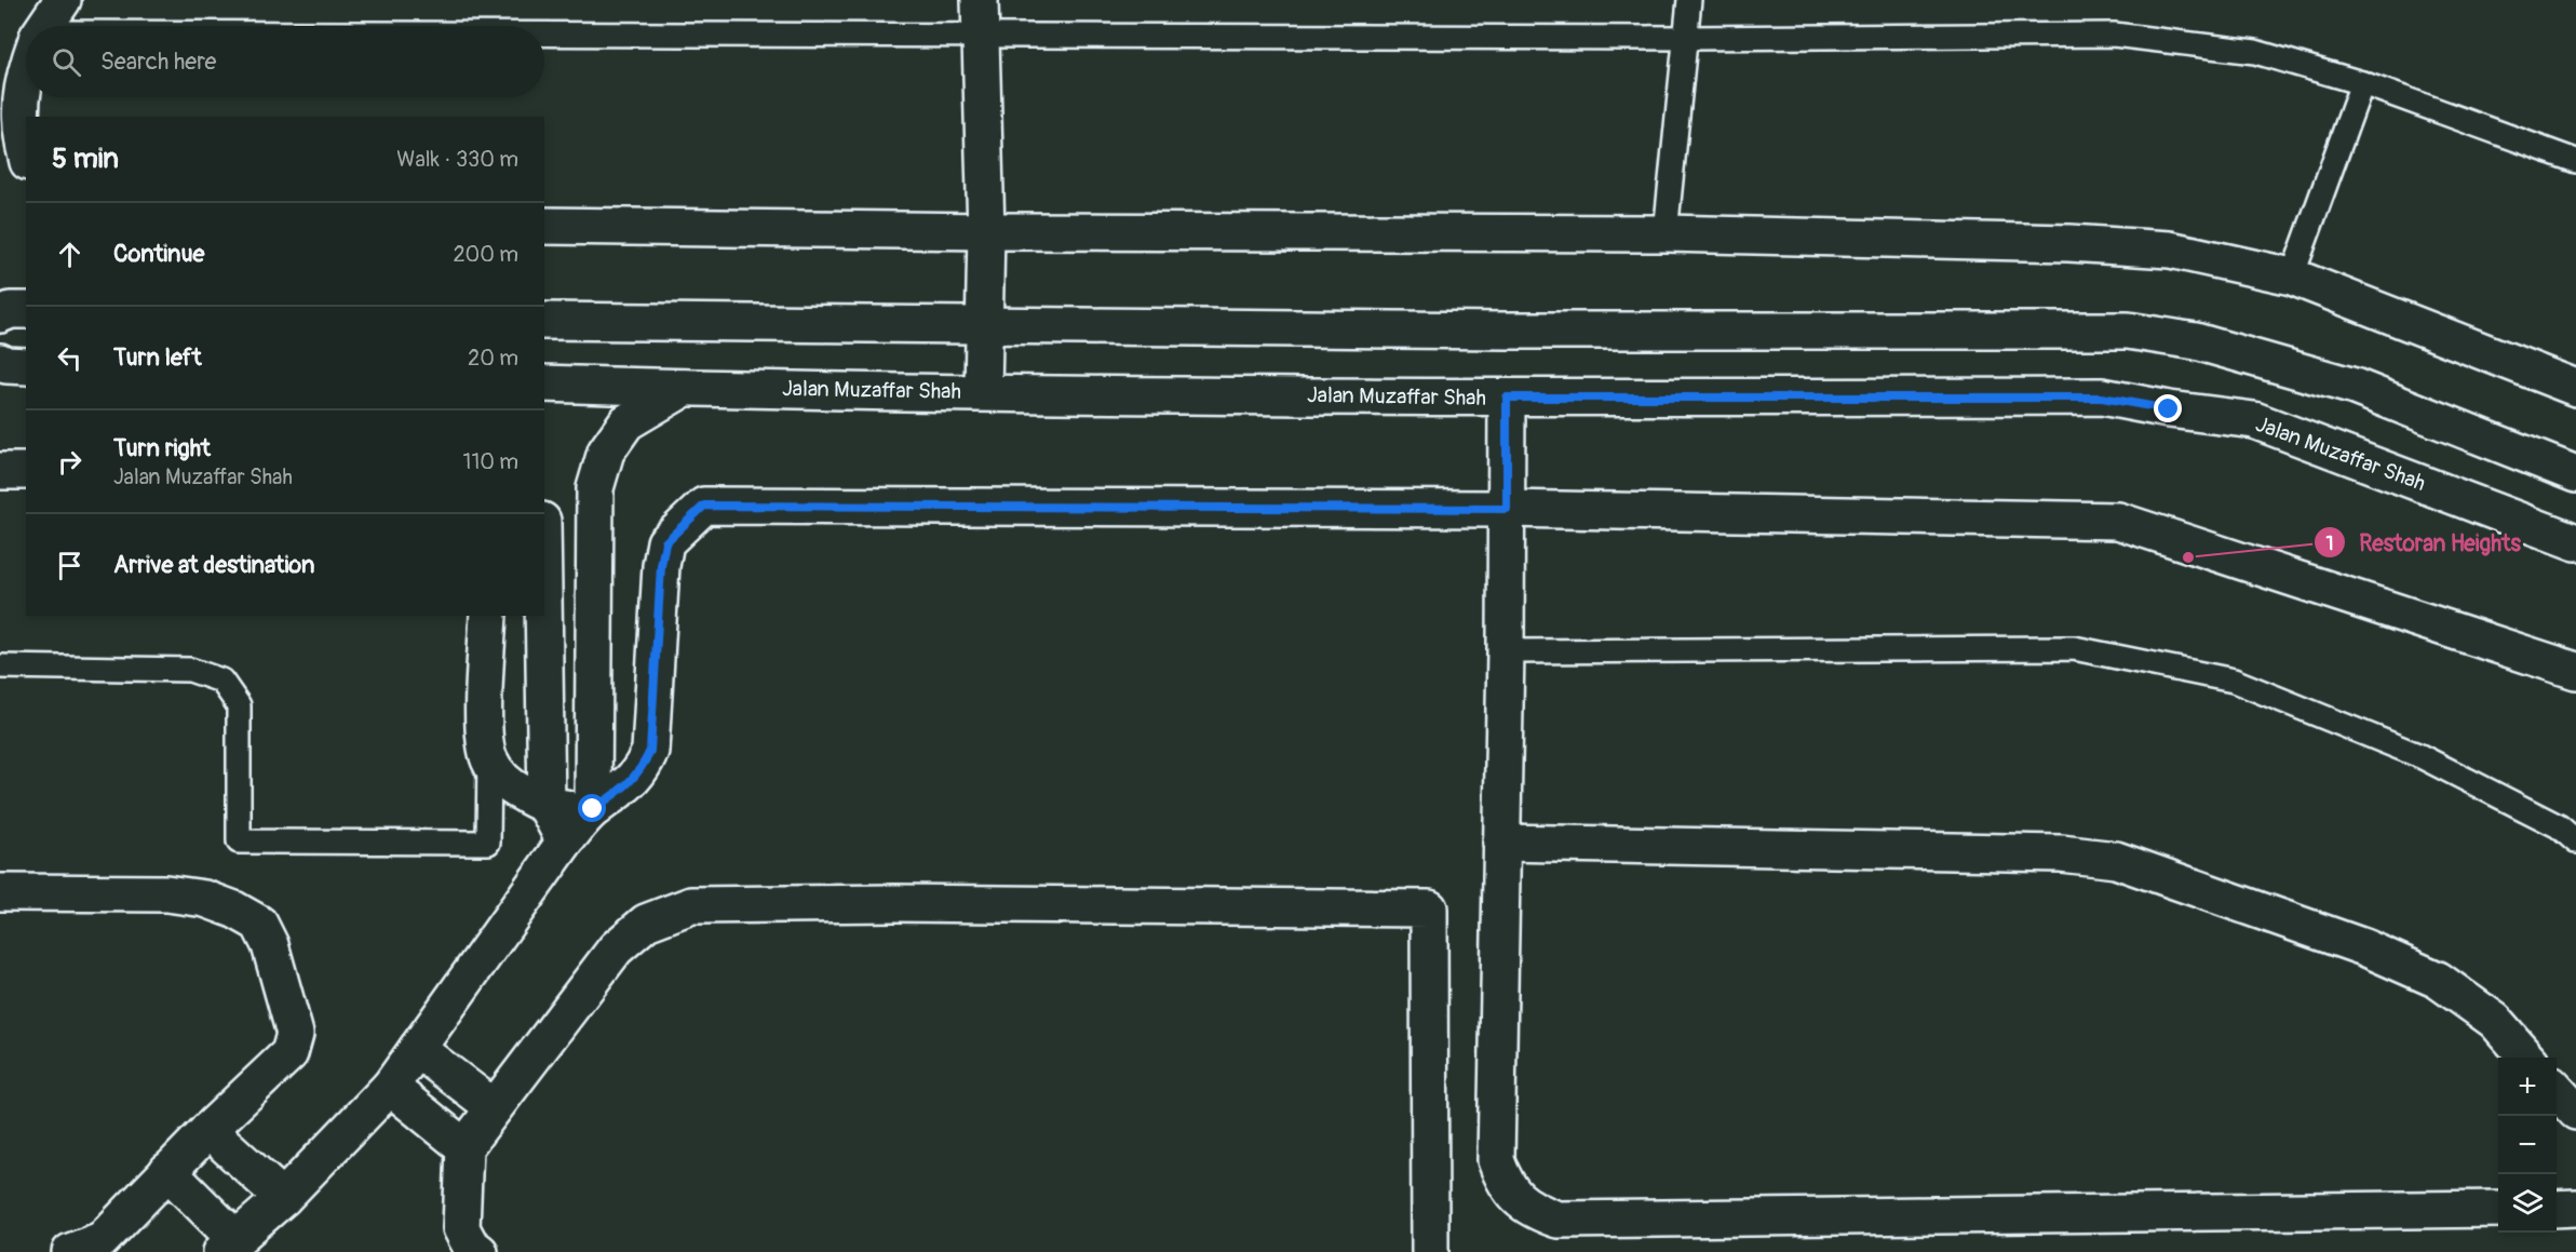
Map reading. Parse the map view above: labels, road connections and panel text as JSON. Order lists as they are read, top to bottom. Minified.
{"streets":{"street":["Jalan Muzaffar Shah"]},"places":["Restoran Heights"],"page":{"search":"Search here","heading":["5 min","Walk · 330 m"],"list":[["Continue","200 m"],["Turn left","20 m"],["Turn right","Jalan Muzaffar Shah","110 m"],"Arrive at destination"],"map_buttons":["+","−"]}}
